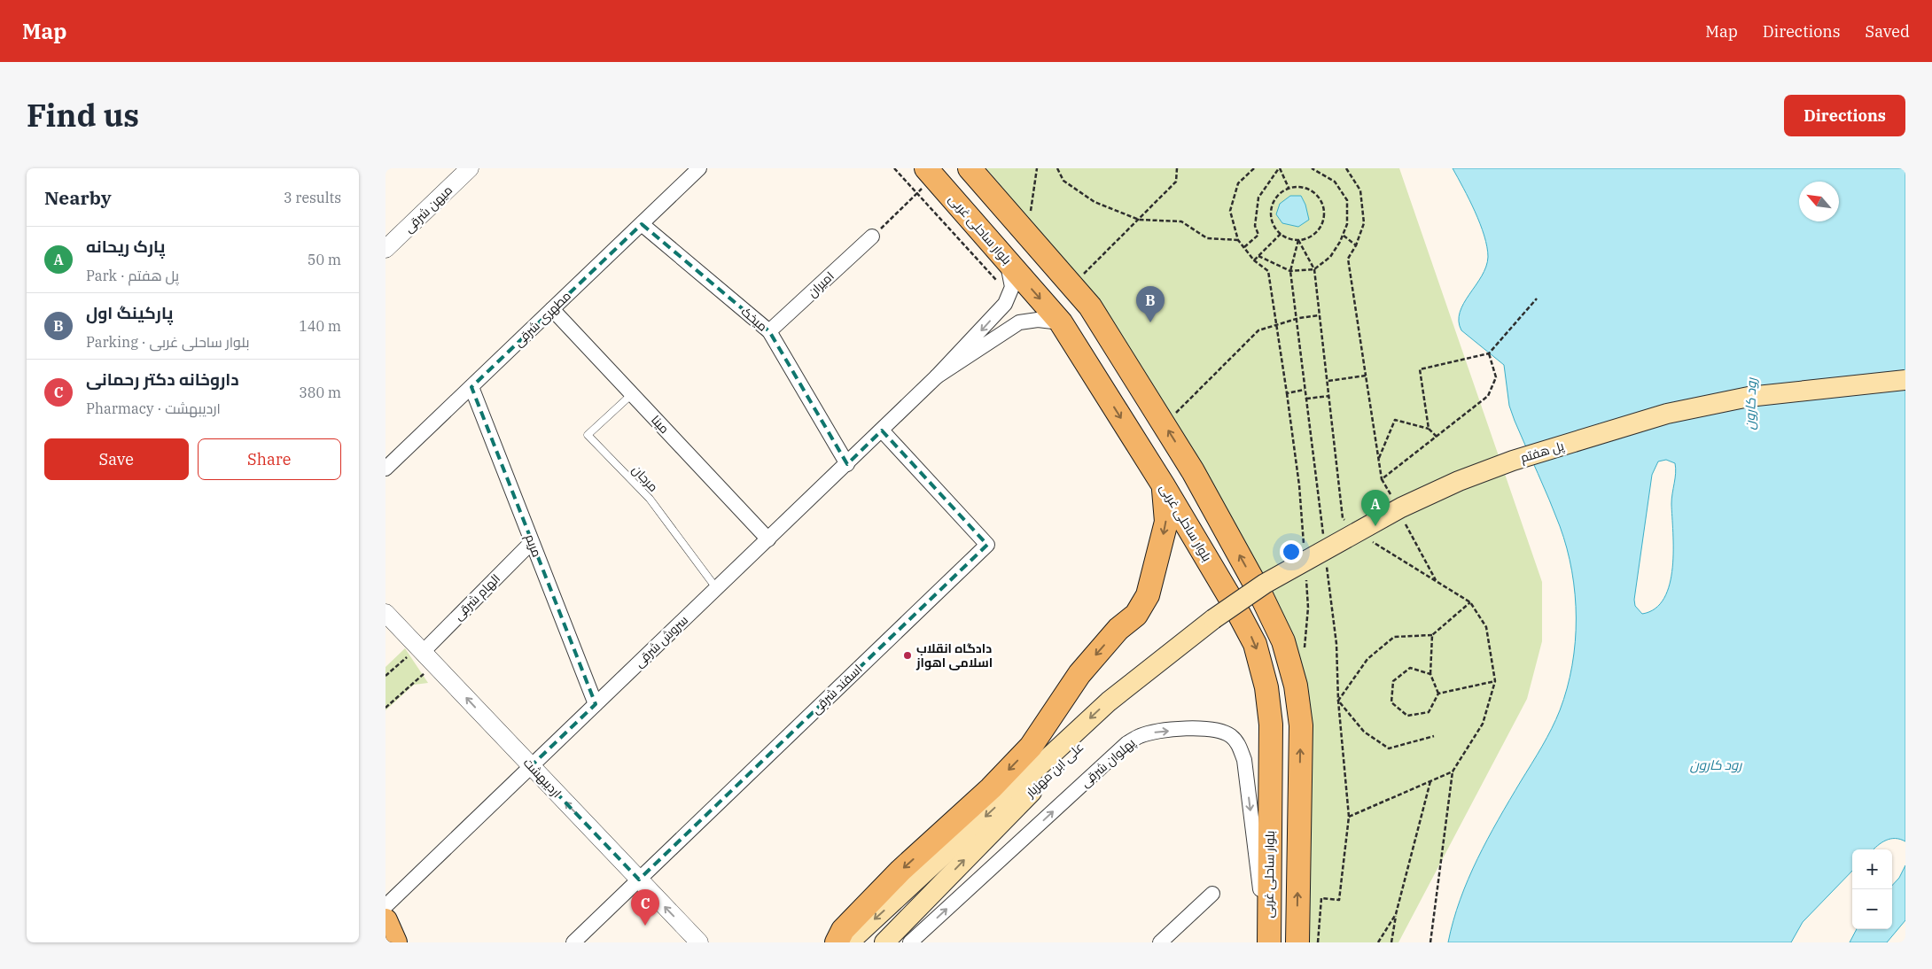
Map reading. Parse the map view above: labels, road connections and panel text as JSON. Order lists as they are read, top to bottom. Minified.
{"streets":{"main road":["بلوار ساحلی غربی","پل هفتم","علی ابن مهزیار"],"street":["میهن شرقی","امیران","مطهری شرقی","میخک","مینا","مریم","الهام شرقی","سروش شرقی","اسفند شرقی","پهلوان شرقی","اردیبهشت"],"lane":["مرجان"]},"crossings":[["بلوار ساحلی غربی","پهلوان شرقی"],["امیران","میخک"],["مطهری شرقی","میخک"],["مطهری شرقی","مینا"],["مطهری شرقی","مریم"],["میخک","سروش شرقی"],["مینا","مرجان"],["مینا","سروش شرقی"],["پل هفتم","علی ابن مهزیار"],["مرجان","سروش شرقی"],["مریم","الهام شرقی"],["مریم","سروش شرقی"],["الهام شرقی","اردیبهشت"],["سروش شرقی","اسفند شرقی"],["سروش شرقی","اردیبهشت"],["اسفند شرقی","اردیبهشت"],["پهلوان شرقی","علی ابن مهزیار"]],"one_way":["اردیبهشت"],"water":["رود کارون"],"places":["دادگاه انقلاب اسلامی اهواز"],"north":"top left","page":{"header":"Map","nav":["Map","Directions","Saved"],"title":"Find us","buttons":["Directions",["Save","Share"]],"heading":["Nearby","3 results"],"list":[{"mark":"A","name":"پارک ریحانه","note":"Park · پل هفتم","value":"50 m"},{"mark":"B","name":"پارکینگ اول","note":"Parking · بلوار ساحلی غربی","value":"140 m"},{"mark":"C","name":"داروخانه دکتر رحمانی","note":"Pharmacy · اردیبهشت","value":"380 m"}],"pins":["B","A","C"],"map_buttons":["+","−"]}}
